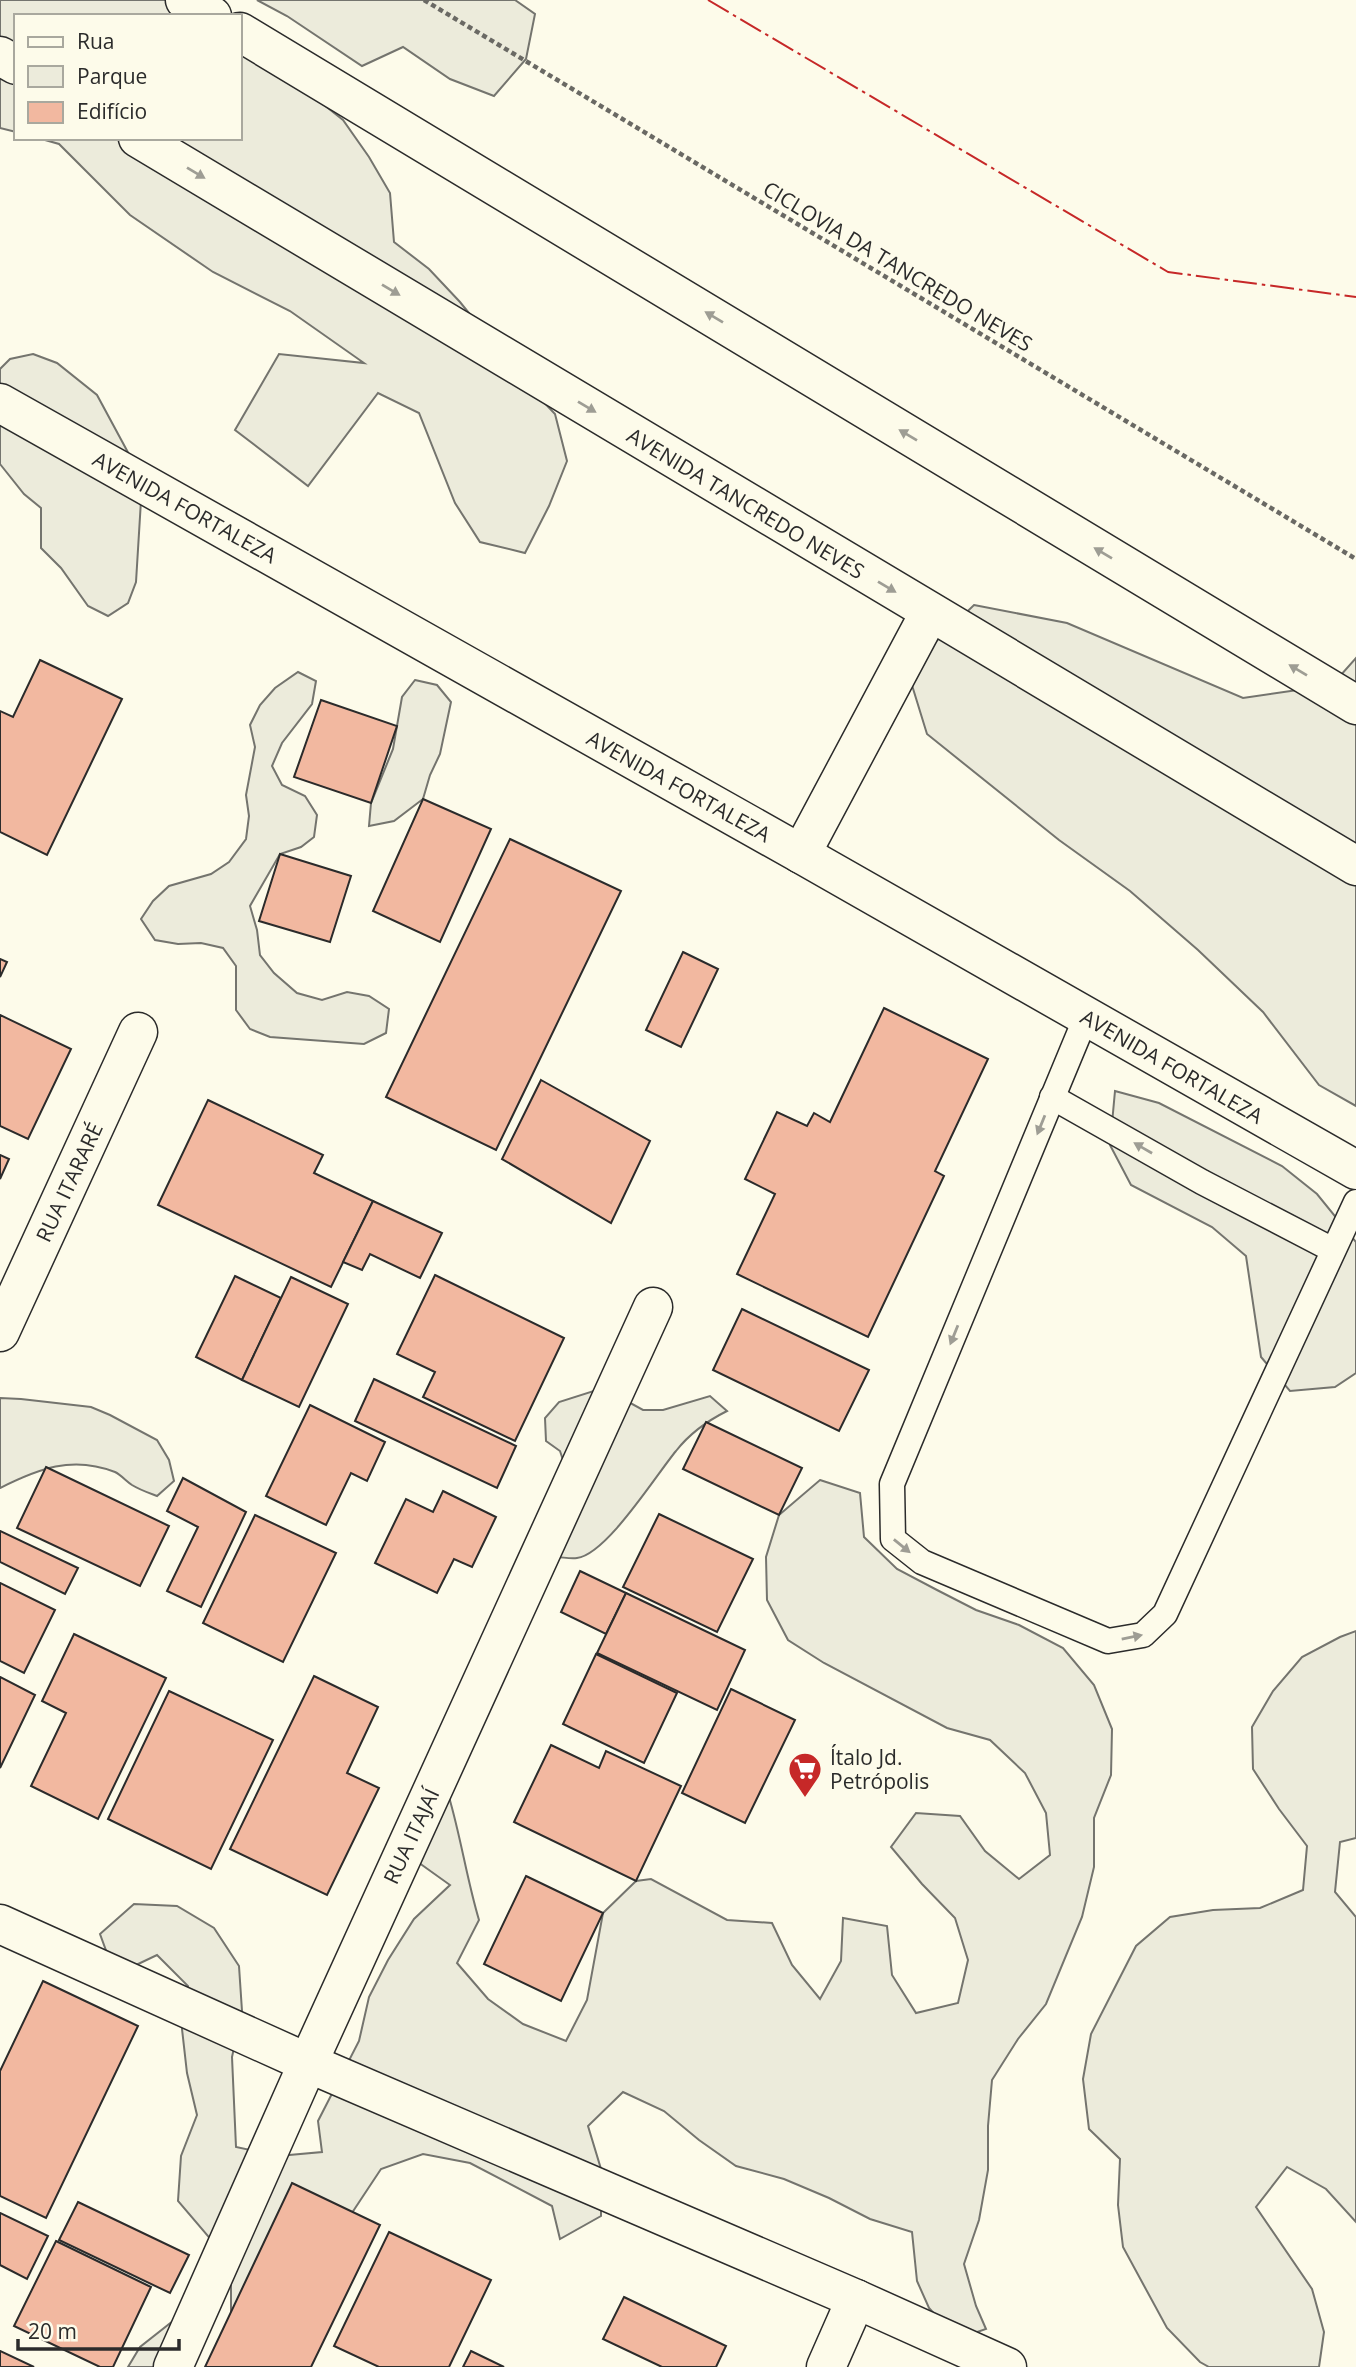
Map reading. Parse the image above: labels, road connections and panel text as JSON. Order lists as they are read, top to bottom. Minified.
{"streets":{"street":["AVENIDA TANCREDO NEVES","AVENIDA FORTALEZA","RUA ITARARÉ","RUA ITAJAÍ"],"path":["CICLOVIA DA TANCREDO NEVES"]},"places":{"supermarket":["Ítalo Jd. Petrópolis"]},"legend":["Rua","Parque","Edifício"],"scale_bar":"20 m"}
